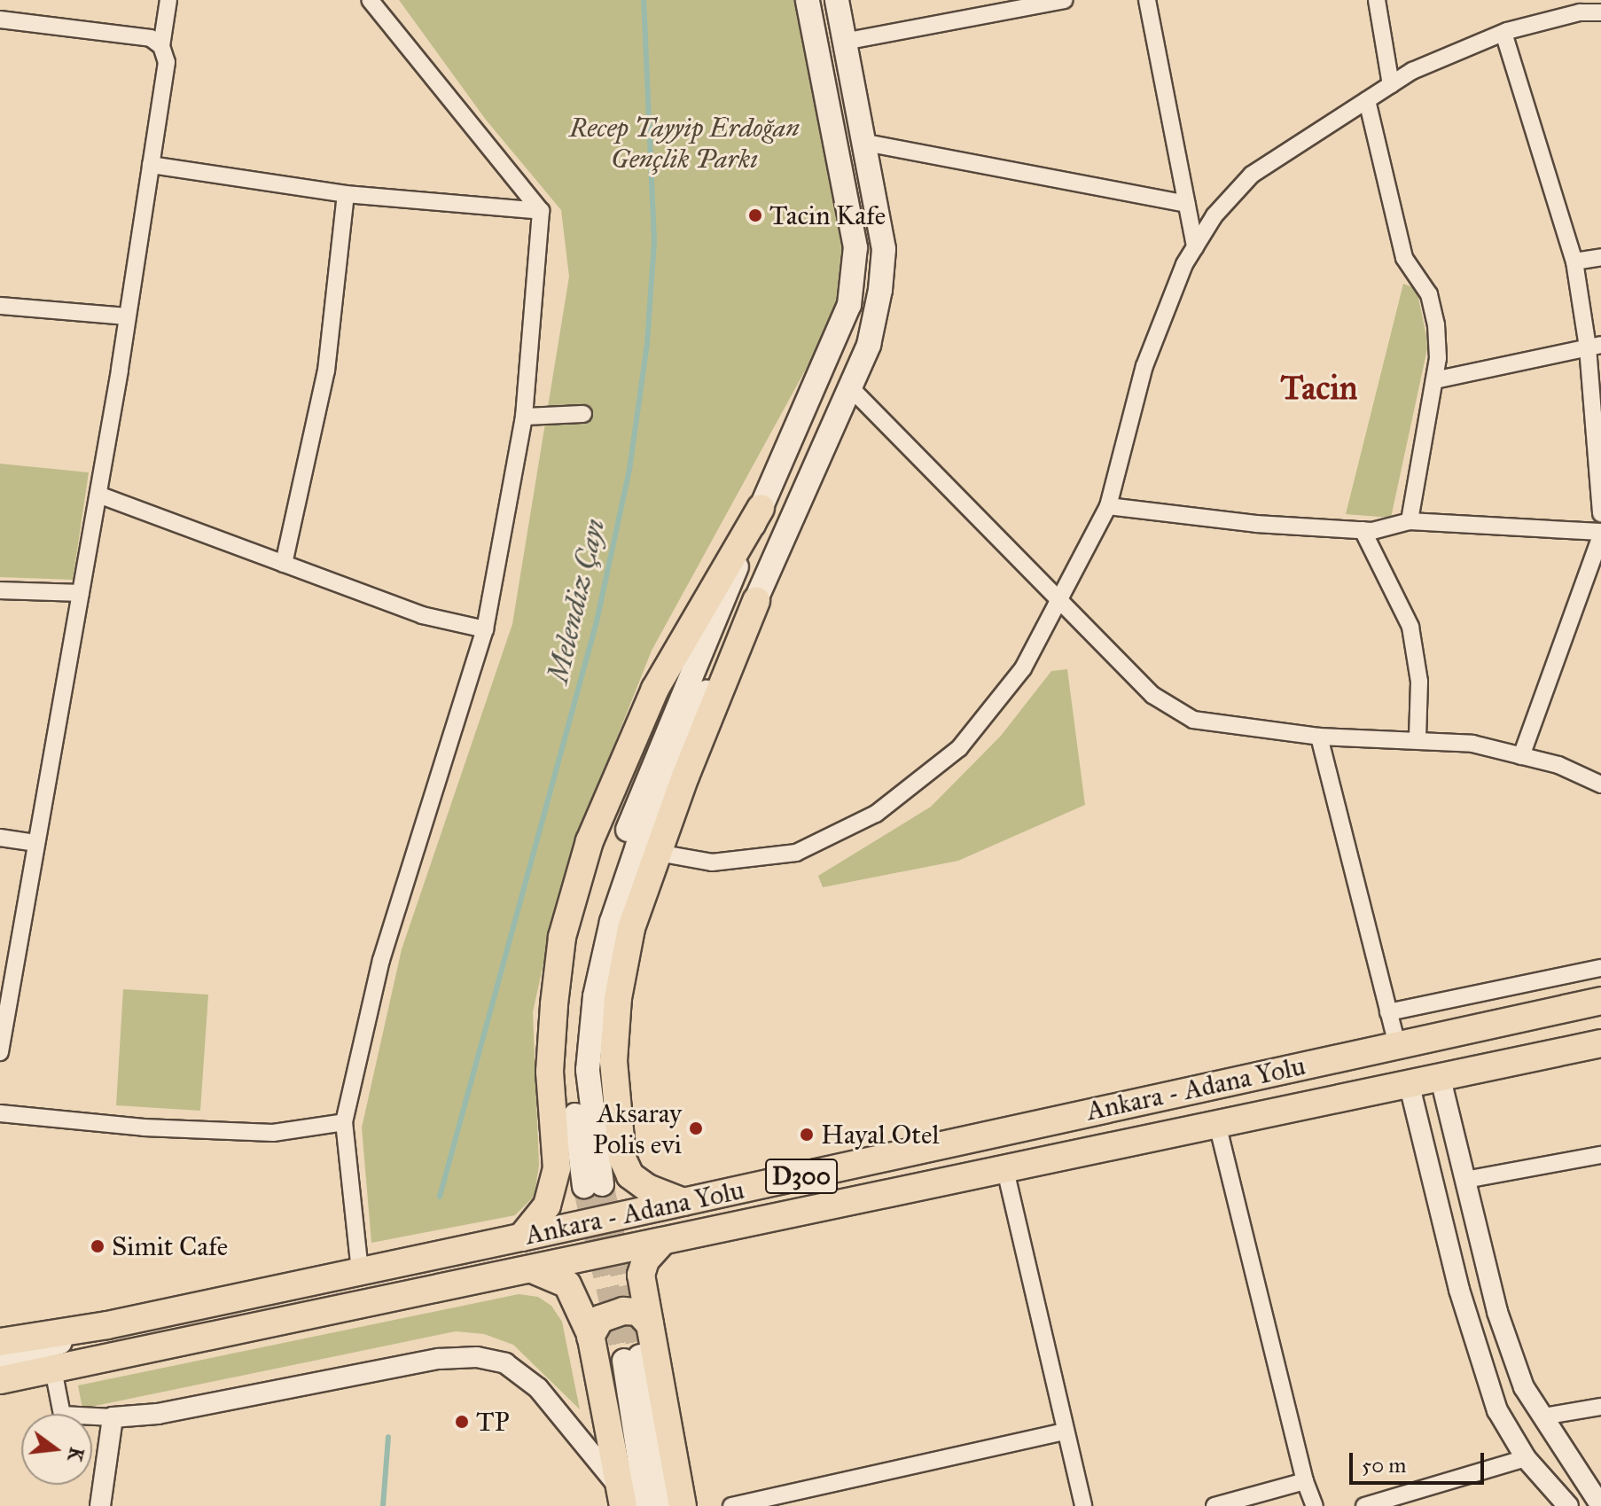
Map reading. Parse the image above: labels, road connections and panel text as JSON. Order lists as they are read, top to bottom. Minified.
{"streets":{"highway":["Ankara - Adana Yolu","D300"]},"districts":["Tacin"],"water":["Melendiz Çayı"],"parks":["Recep Tayyip Erdoğan Gençlik Parkı"],"places":["Tacin Kafe","Aksaray Polis evi","Hayal Otel","Simit Cafe","TP"],"scale_bar":"50 m","north":"right"}
